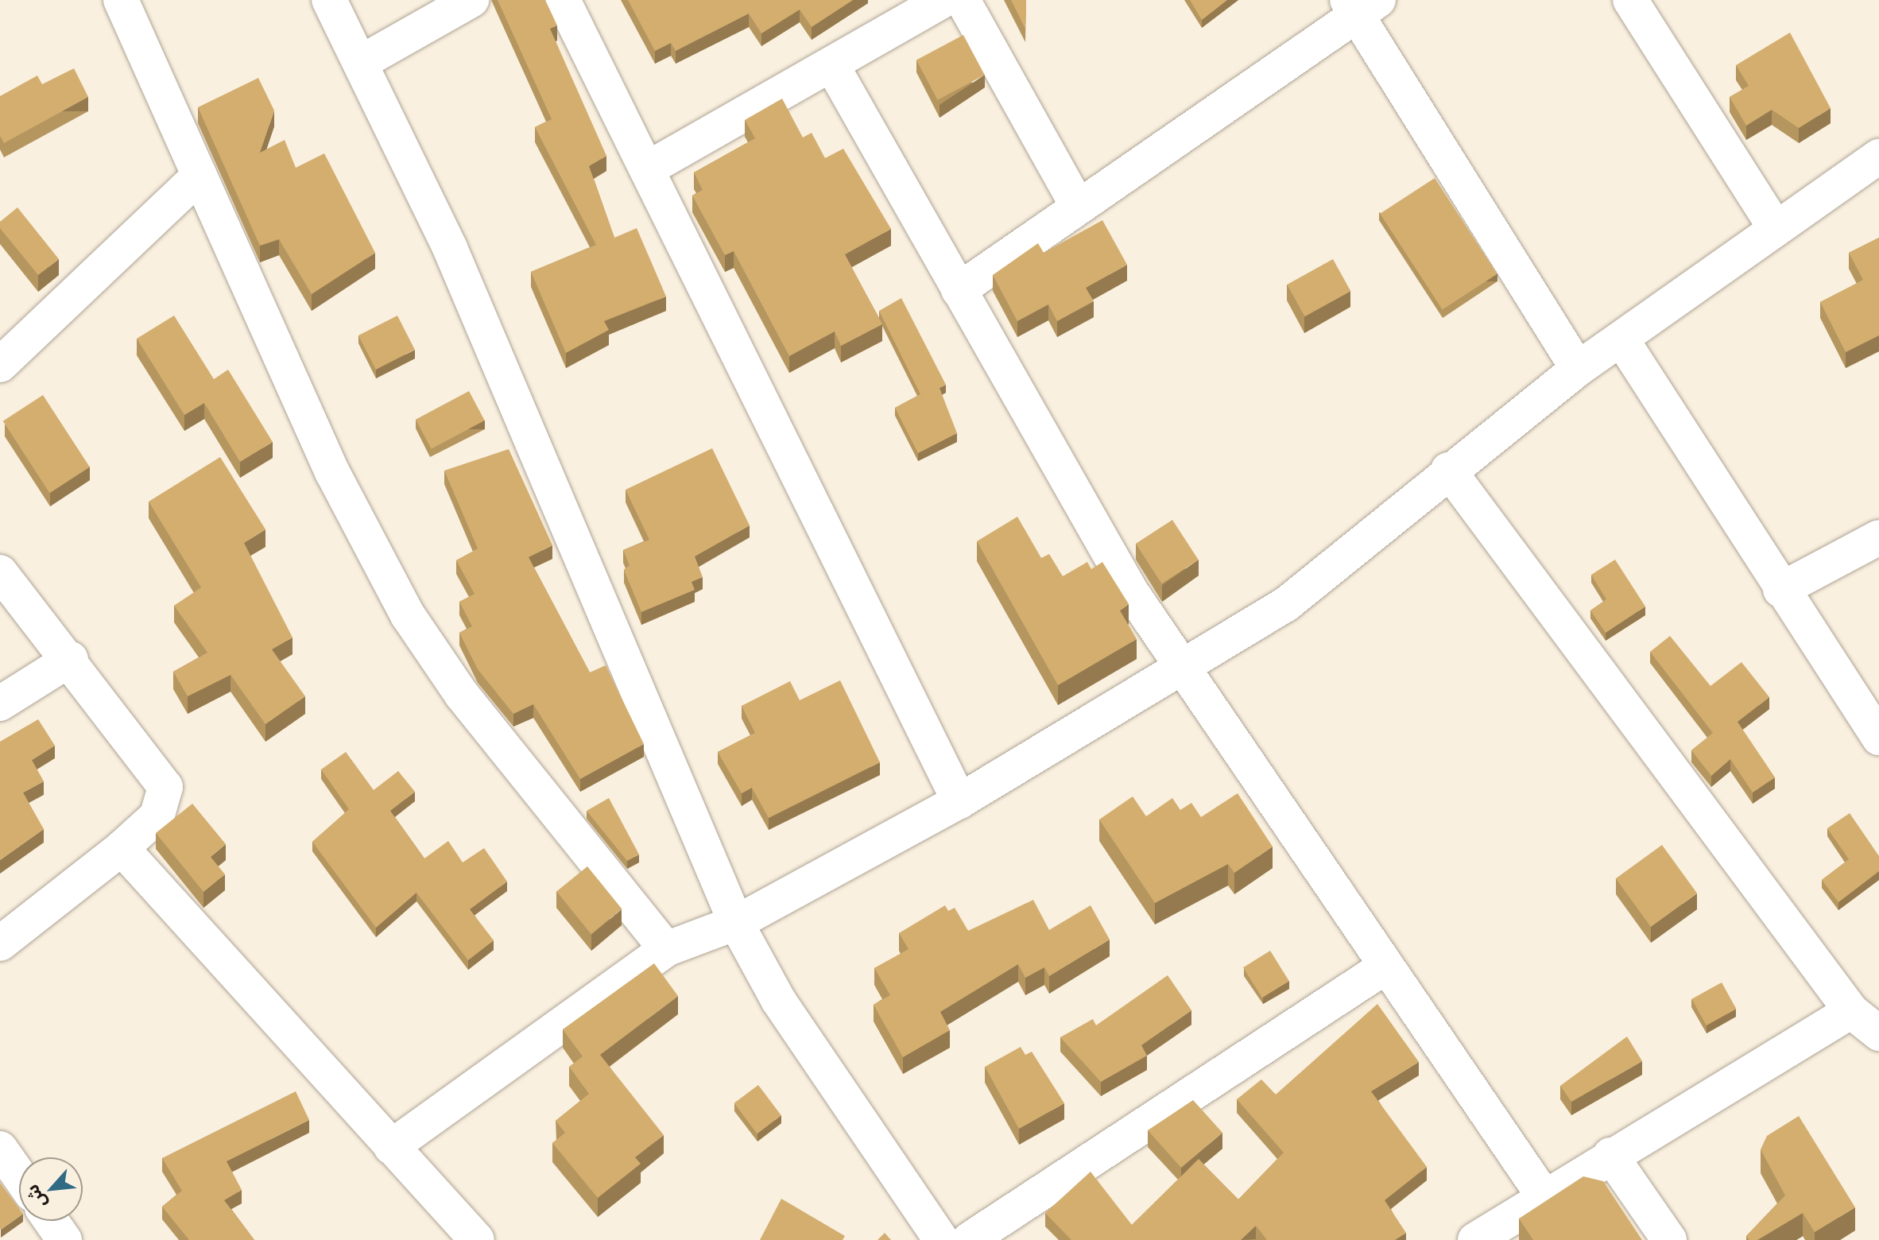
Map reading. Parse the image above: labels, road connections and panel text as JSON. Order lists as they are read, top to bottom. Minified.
{"north":"bottom left"}
